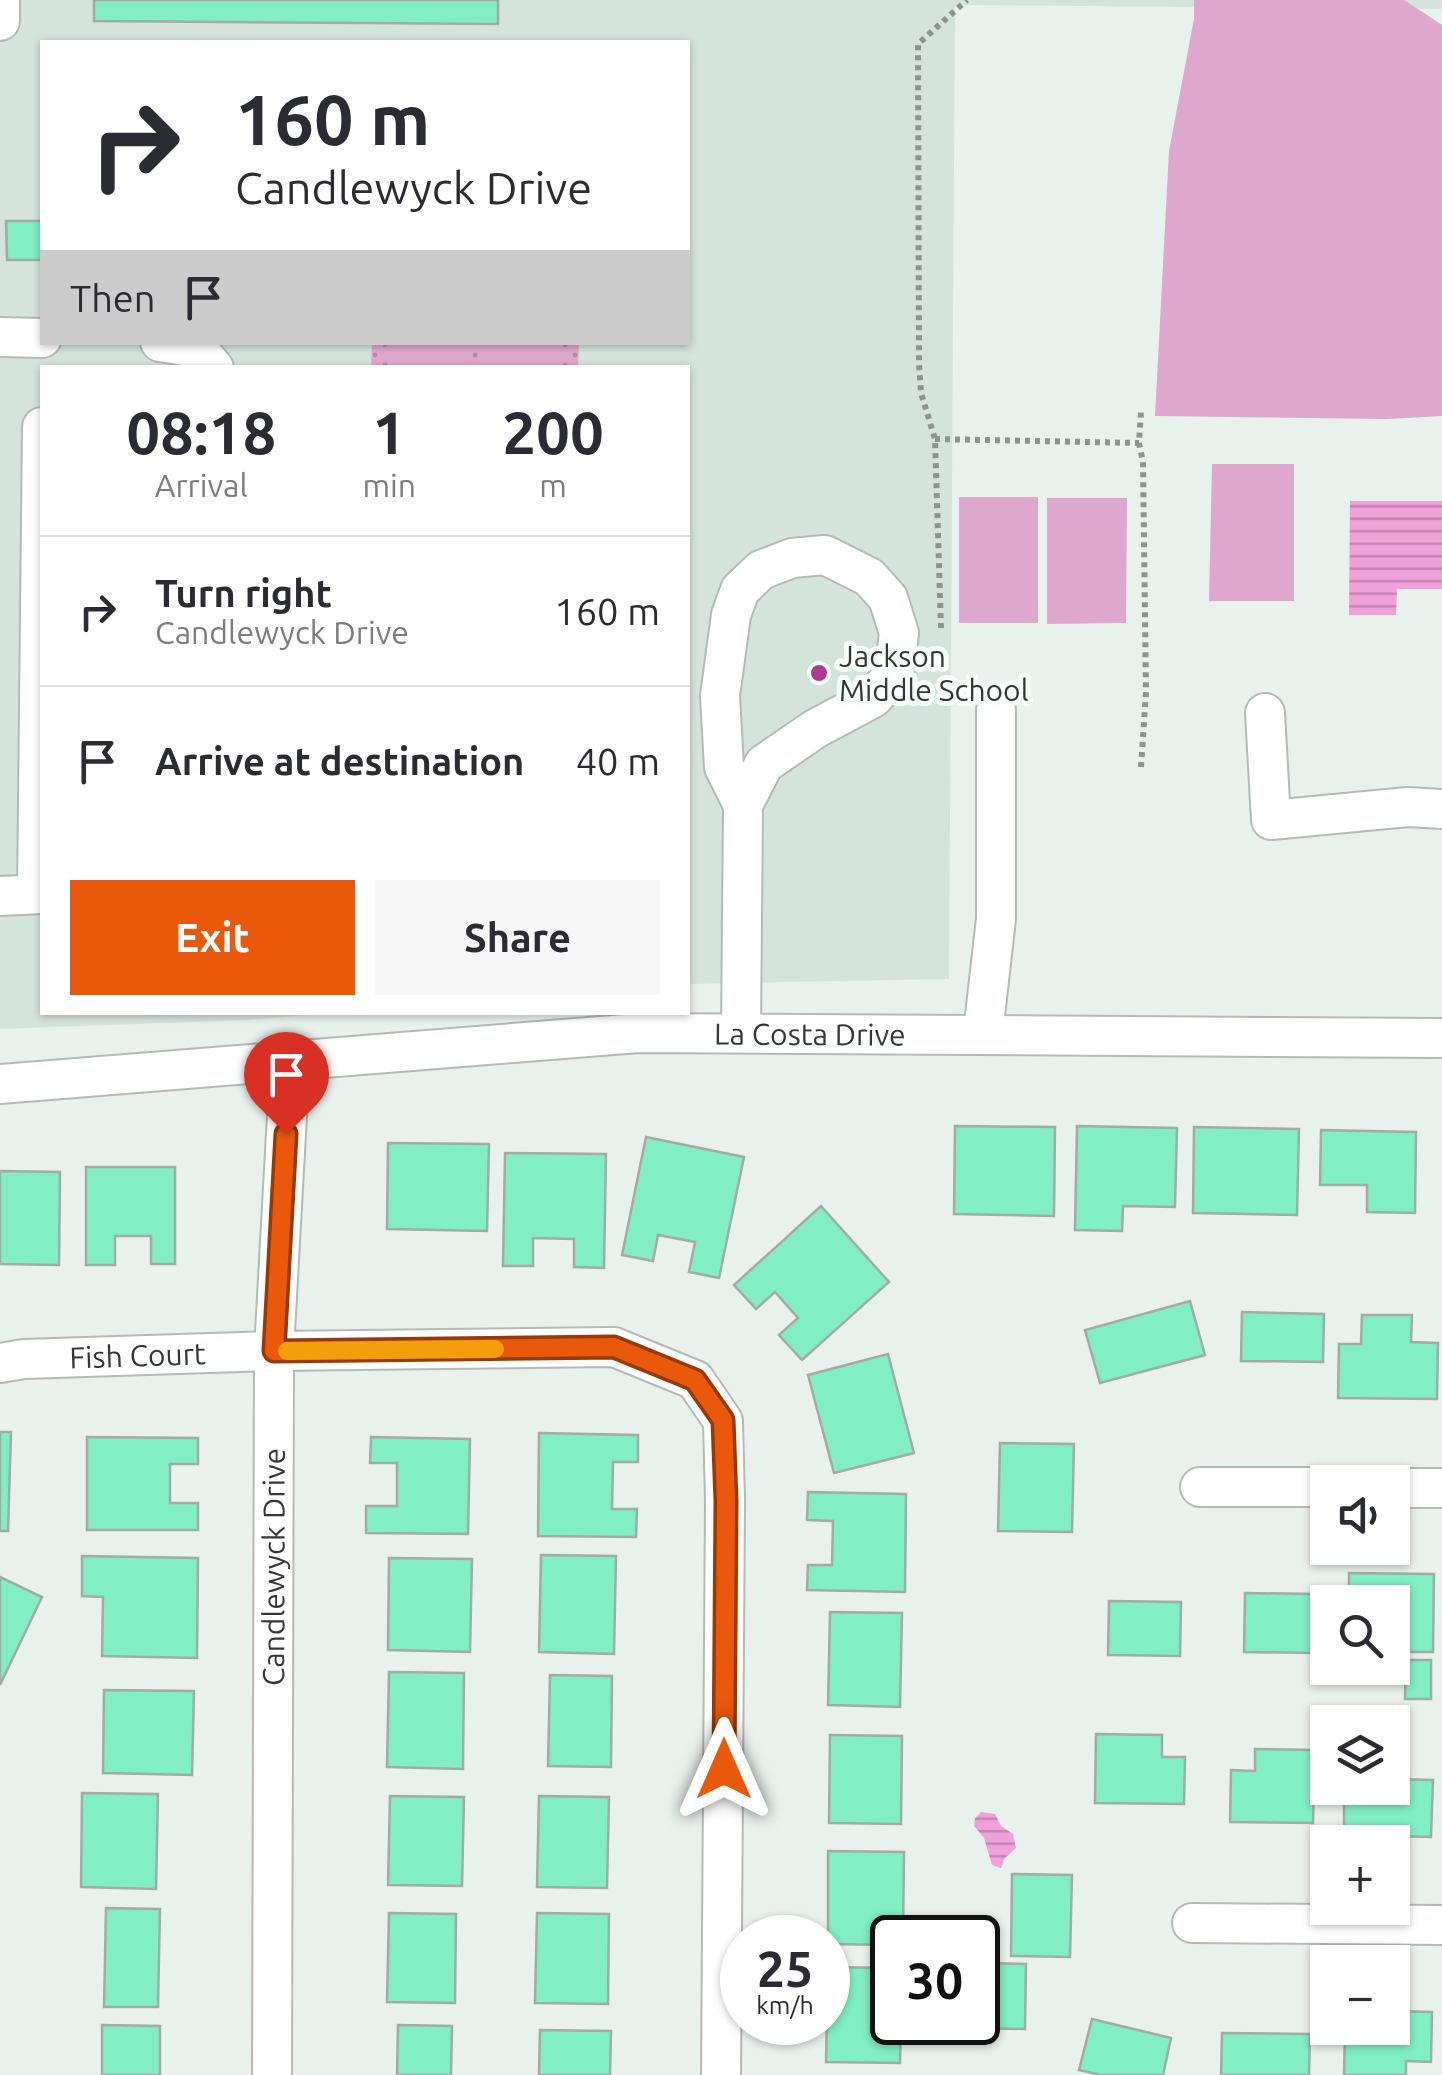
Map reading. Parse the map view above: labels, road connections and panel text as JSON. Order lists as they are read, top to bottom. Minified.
{"streets":{"street":["La Costa Drive","Fish Court","Candlewyck Drive"]},"crossings":[["La Costa Drive","Candlewyck Drive"],["Fish Court","Candlewyck Drive"]],"places":["Jackson Middle School"],"page":{"turn":["160 m","Candlewyck Drive"],"then":"Then","eta":["08:18","Arrival","1","min","200","m"],"list":[{"name":"Turn right","note":"Candlewyck Drive","value":"160 m"},{"name":"Arrive at destination","value":"40 m"}],"buttons":["Exit","Share"],"map_buttons":["+","−"],"speed":"25 km/h","limit":"30"}}
